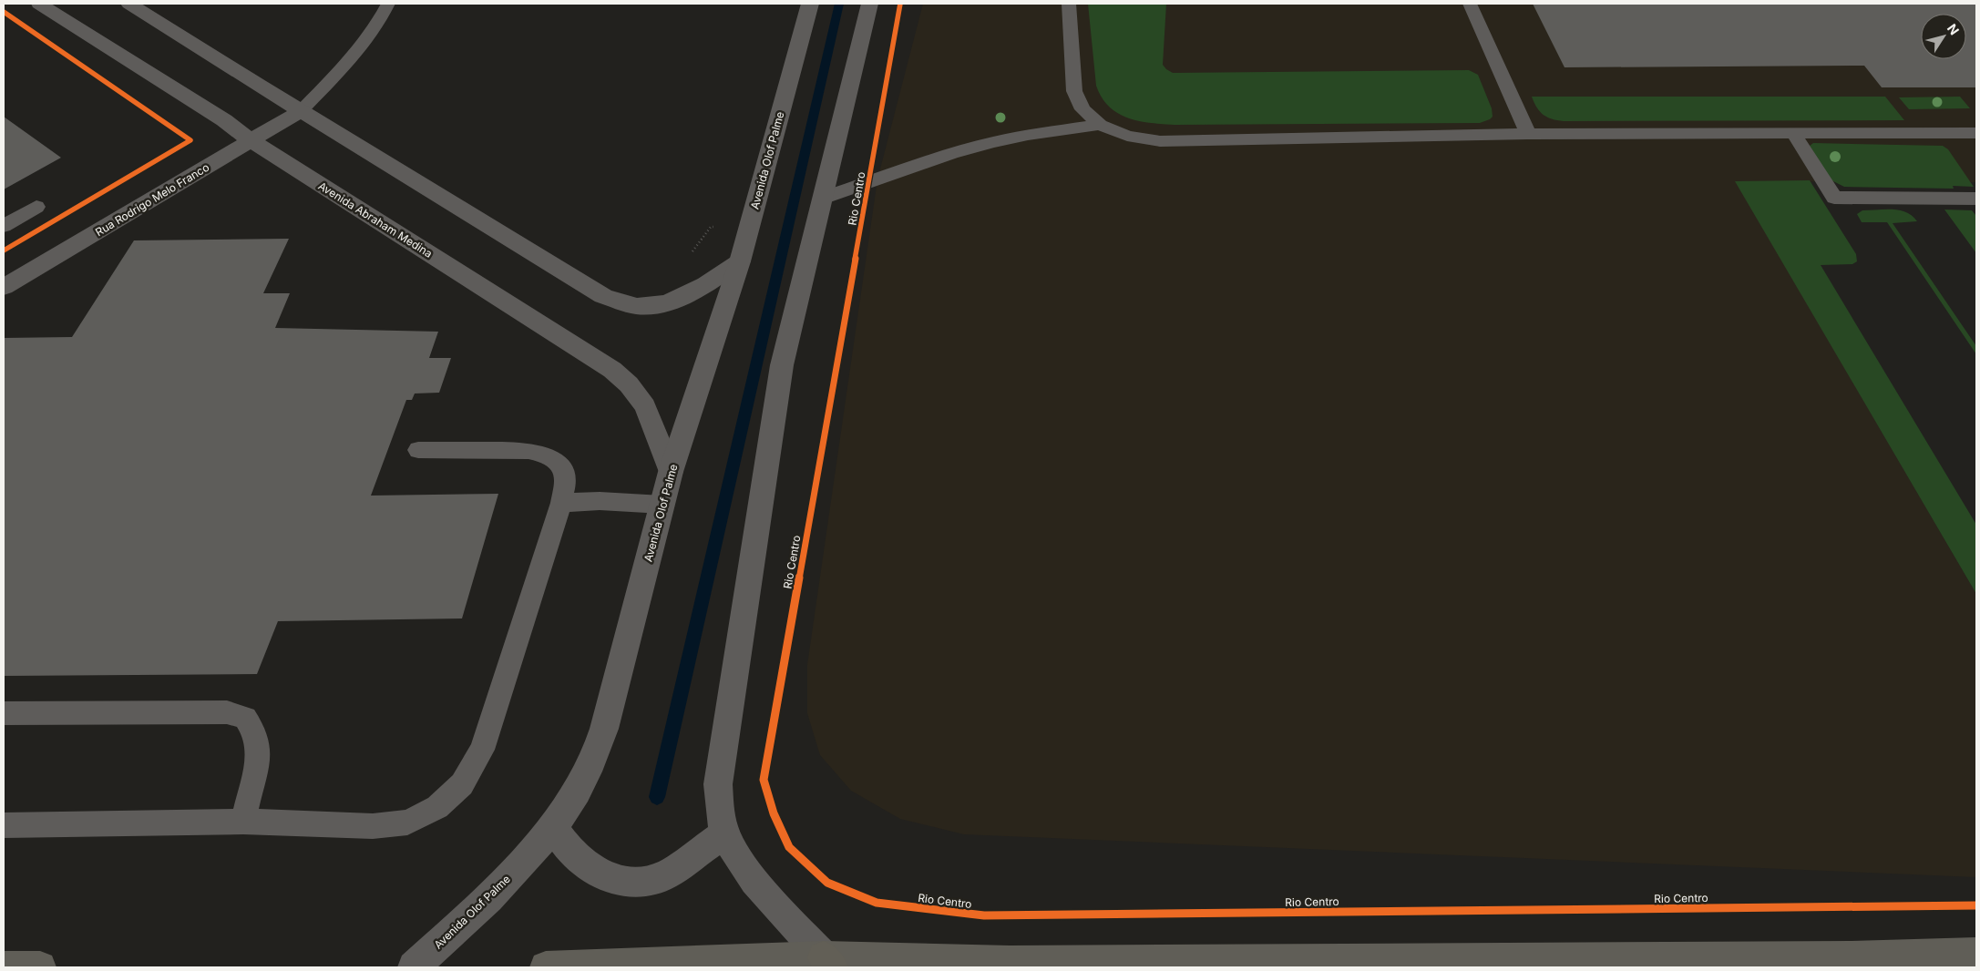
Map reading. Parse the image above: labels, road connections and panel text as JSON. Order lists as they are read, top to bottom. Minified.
{"streets":{"street":["Avenida Olof Palme","Rua Rodrigo Melo Franco","Avenida Abraham Medina"],"cycle path":["Rio Centro"]},"crossings":[["Avenida Olof Palme","Avenida Abraham Medina"],["Rua Rodrigo Melo Franco","Avenida Abraham Medina"]],"north":"top right"}
